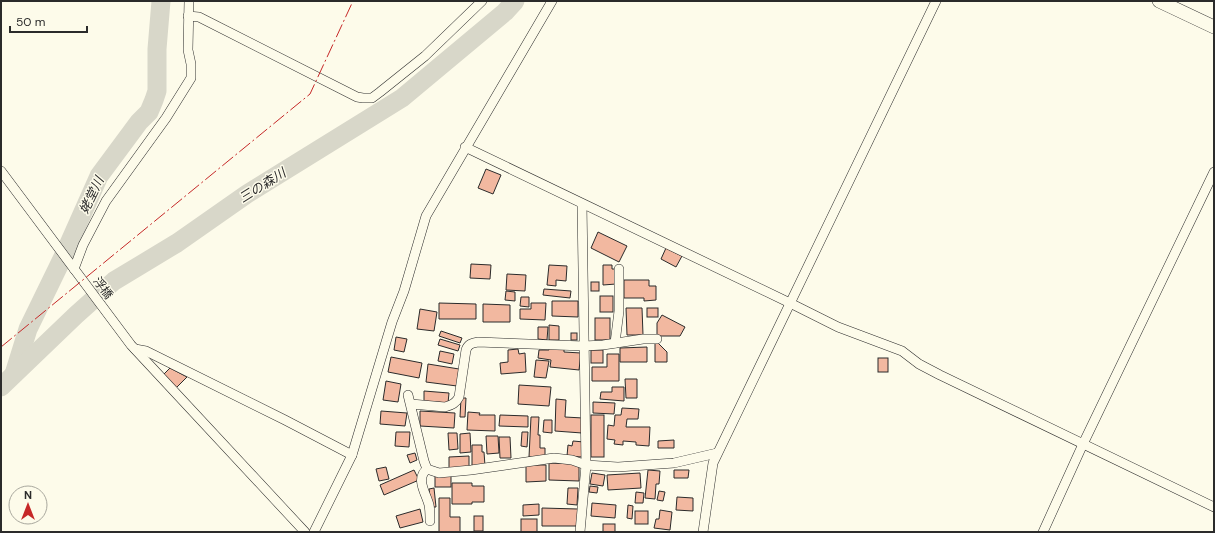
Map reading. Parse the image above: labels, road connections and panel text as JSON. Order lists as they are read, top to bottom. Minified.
{"streets":{"street":["浮橋"]},"water":["三の森川","姥堂川"],"scale_bar":"50 m","north":"top"}
